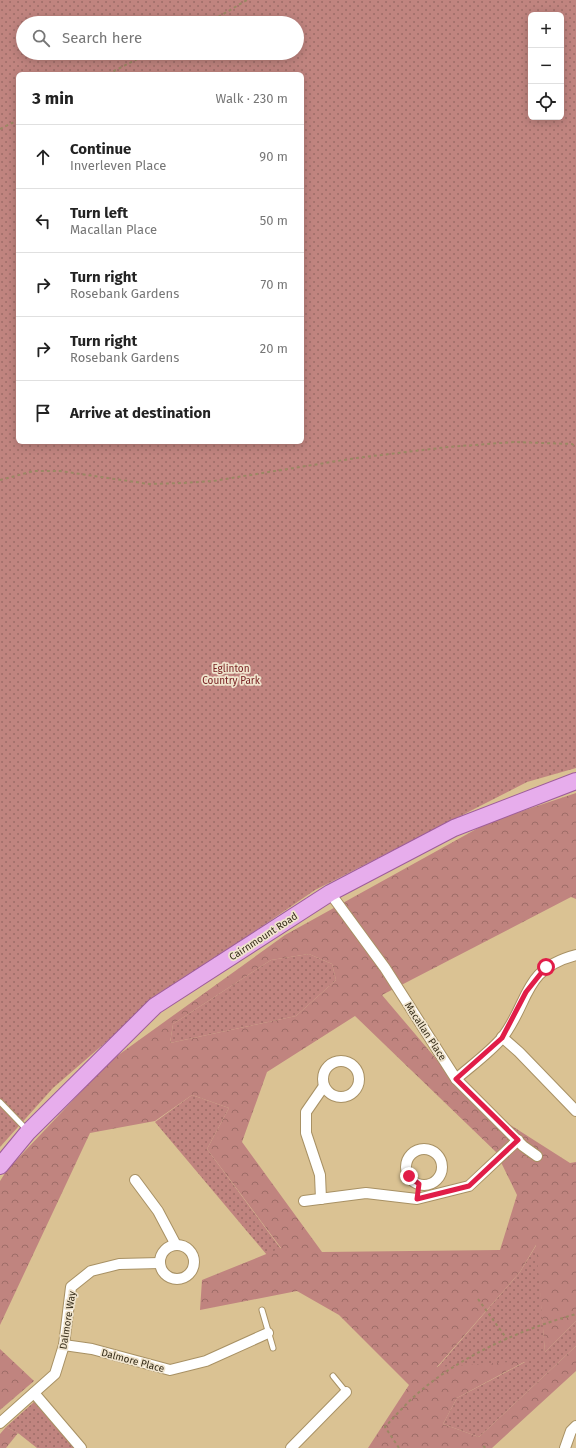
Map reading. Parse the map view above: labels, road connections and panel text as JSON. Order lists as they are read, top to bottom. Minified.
{"streets":{"main road":["Cairnmount Road"],"street":["Macallan Place","Dalmore Way","Dalmore Place"]},"crossings":[["Cairnmount Road","Macallan Place"],["Dalmore Way","Dalmore Place"]],"parks":["Eglinton Country Park"],"page":{"map_buttons":["+","−"],"search":"Search here","heading":["3 min","Walk · 230 m"],"list":[["Continue","Inverleven Place","90 m"],["Turn left","Macallan Place","50 m"],["Turn right","Rosebank Gardens","70 m"],["Turn right","Rosebank Gardens","20 m"],"Arrive at destination"]}}
